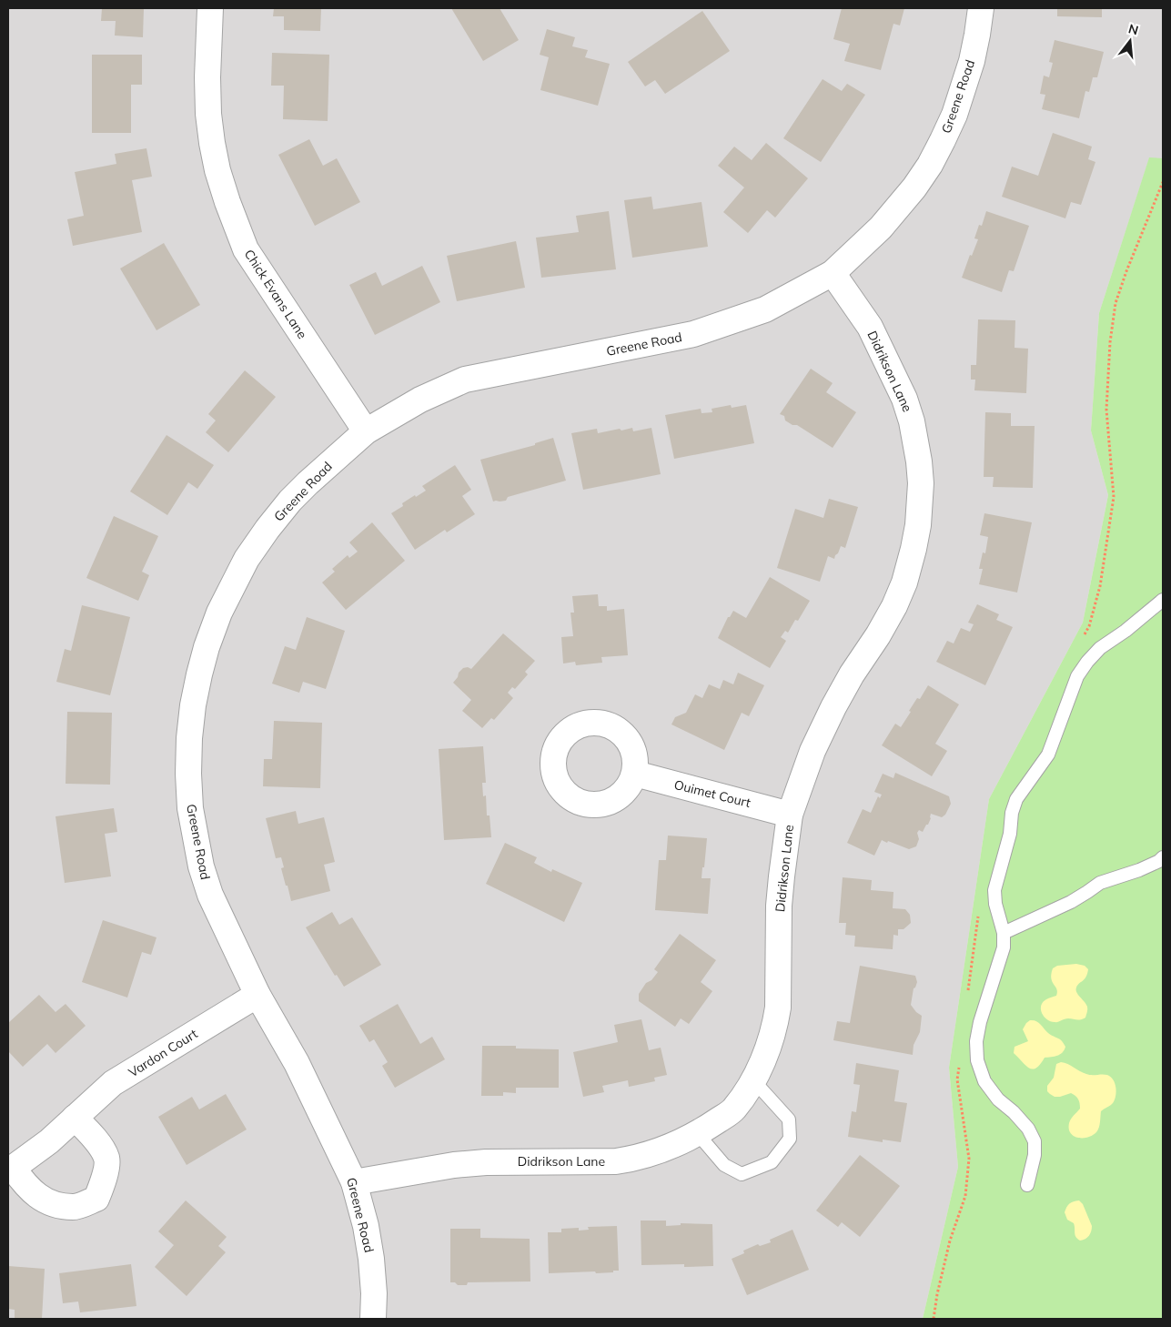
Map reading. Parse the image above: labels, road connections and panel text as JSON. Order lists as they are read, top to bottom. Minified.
{"streets":{"street":["Greene Road","Chick Evans Lane","Didrikson Lane","Ouimet Court","Vardon Court"]},"crossings":[["Greene Road","Chick Evans Lane"],["Greene Road","Didrikson Lane"],["Greene Road","Vardon Court"],["Didrikson Lane","Ouimet Court"]],"north":"top"}
